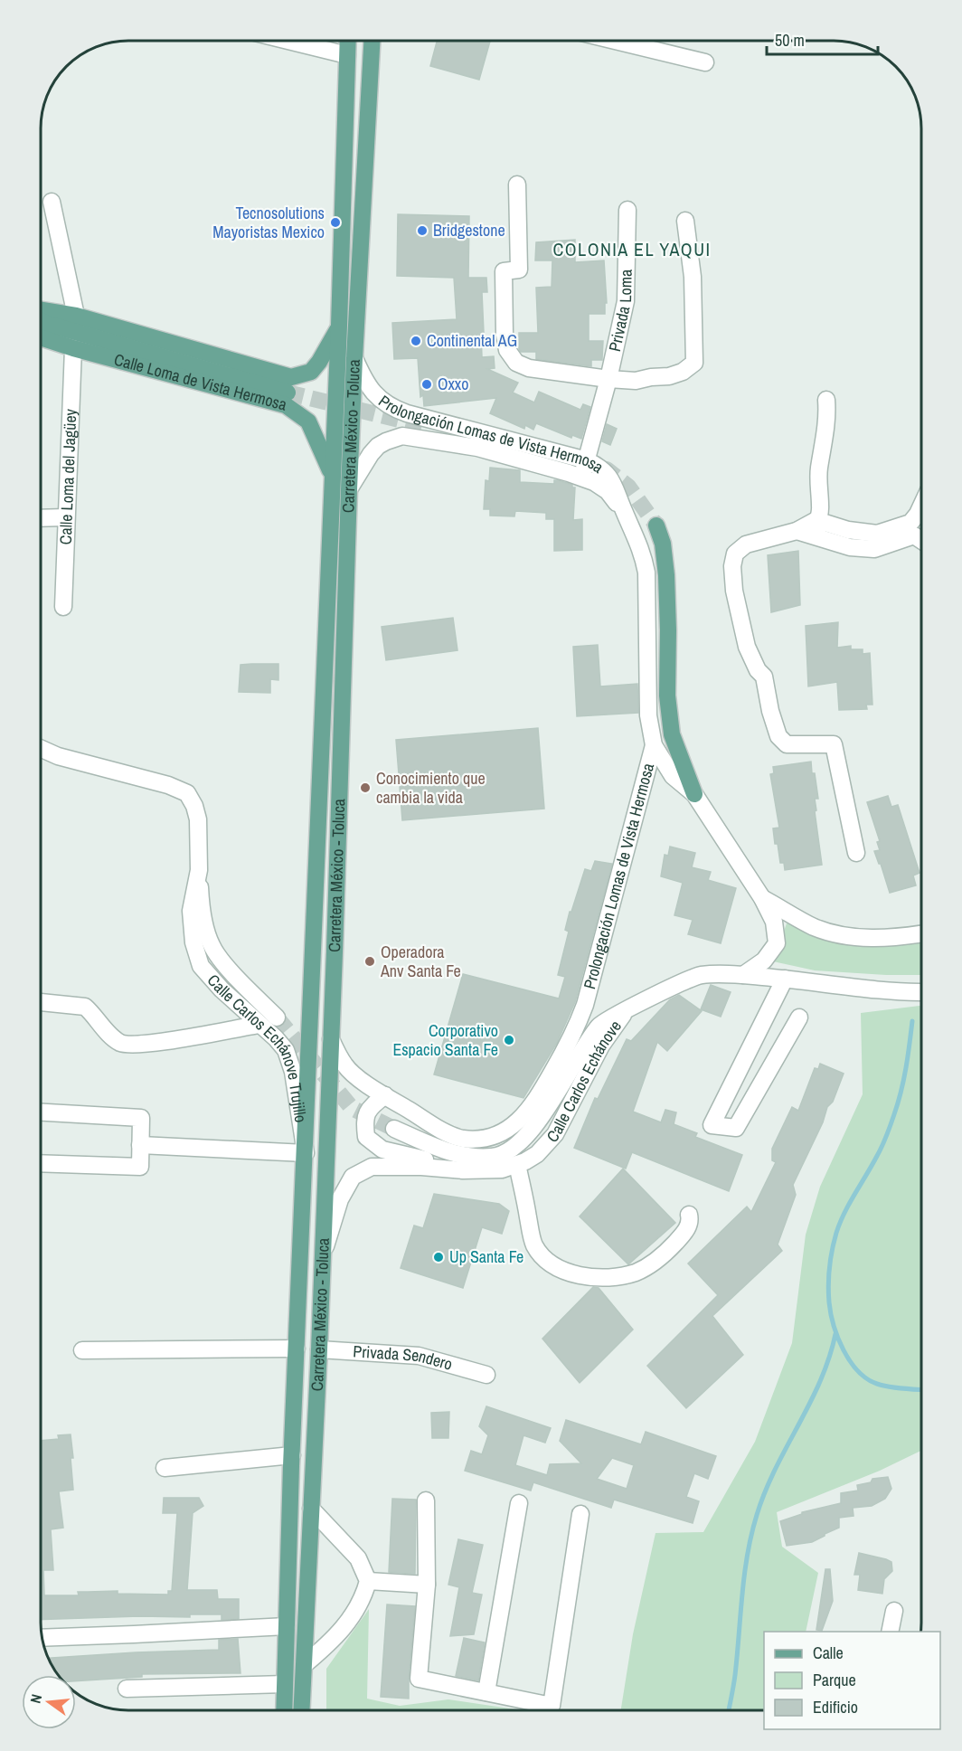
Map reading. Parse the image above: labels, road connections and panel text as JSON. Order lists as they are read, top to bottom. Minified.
{"streets":{"main road":["Calle Loma de Vista Hermosa","Carretera México - Toluca"],"street":["Privada Loma","Prolongación Lomas de Vista Hermosa","Calle Loma del Jagüey","Calle Carlos Echánove Trujillo","Calle Carlos Echánove","Privada Sendero"]},"crossings":[["Privada Loma","Prolongación Lomas de Vista Hermosa"],["Calle Loma de Vista Hermosa","Carretera México - Toluca"],["Calle Loma de Vista Hermosa","Calle Loma del Jagüey"],["Prolongación Lomas de Vista Hermosa","Carretera México - Toluca"],["Prolongación Lomas de Vista Hermosa","Calle Carlos Echánove"],["Carretera México - Toluca","Calle Carlos Echánove Trujillo"],["Carretera México - Toluca","Calle Carlos Echánove"],["Carretera México - Toluca","Privada Sendero"]],"districts":["COLONIA EL YAQUI"],"places":["Tecnosolutions Mayoristas Mexico","Bridgestone","Continental AG","Oxxo","Conocimiento que cambia la vida","Operadora Anv Santa Fe","Corporativo Espacio Santa Fe","Up Santa Fe"],"legend":["Calle","Parque","Edificio"],"scale_bar":"50 m","north":"left"}
